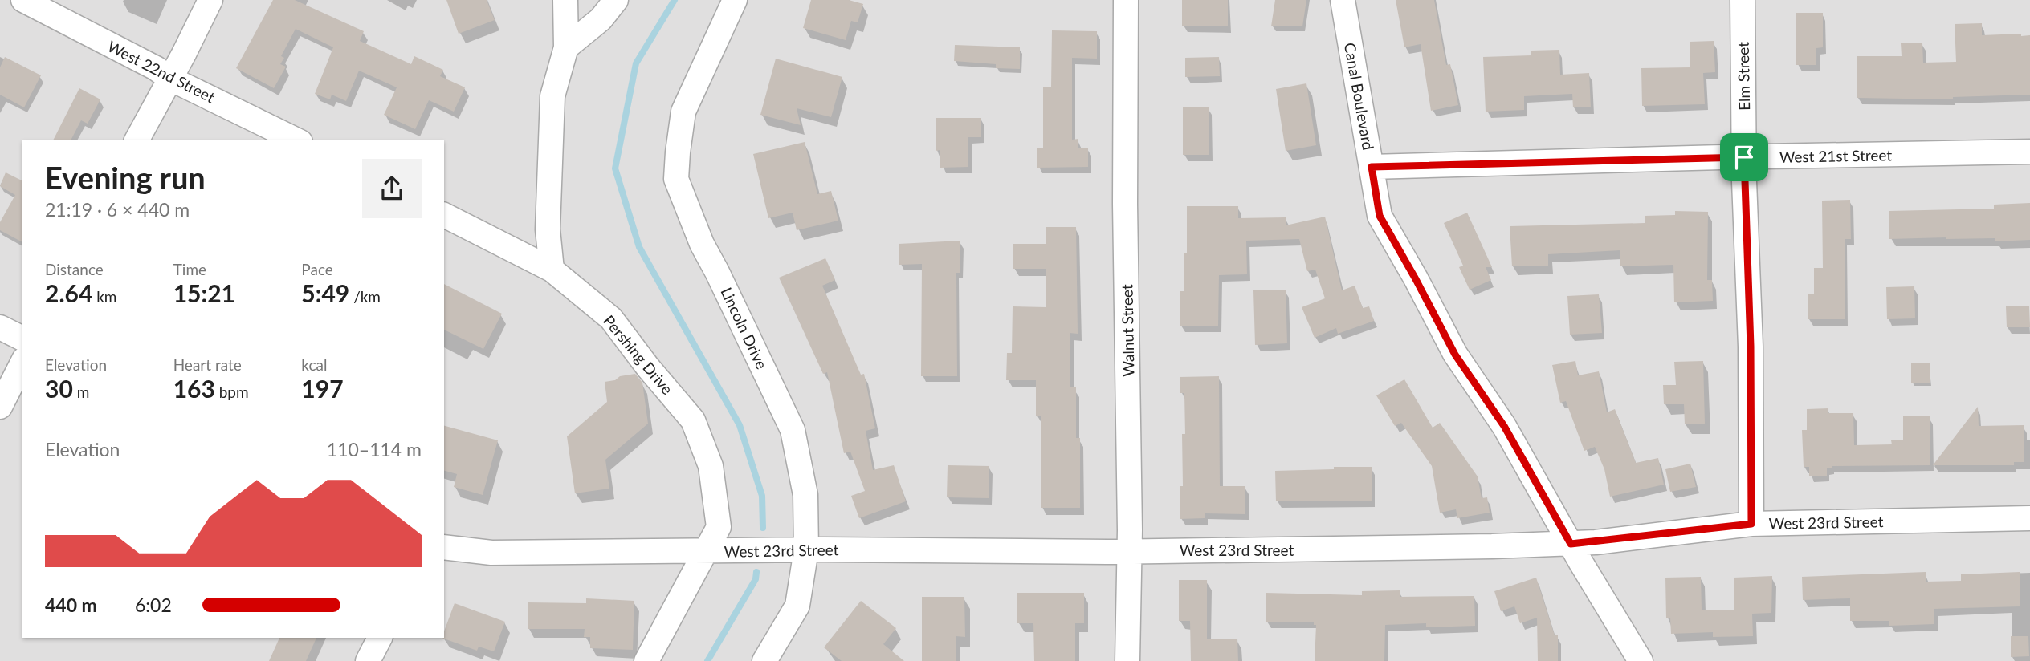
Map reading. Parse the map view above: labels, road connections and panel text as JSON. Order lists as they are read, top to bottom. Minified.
{"streets":{"street":["West 22nd Street","Elm Street","Canal Boulevard","West 21st Street","Lincoln Drive","Walnut Street","Pershing Drive","West 23rd Street"]},"crossings":[["Elm Street","West 21st Street"],["Elm Street","West 23rd Street"],["Canal Boulevard","West 21st Street"],["Canal Boulevard","West 23rd Street"],["Lincoln Drive","West 23rd Street"],["Walnut Street","West 23rd Street"],["Pershing Drive","West 23rd Street"]],"page":{"heading":["Evening run","21:19 · 6 × 440 m"],"stats":[["Distance","2.64 km"],["Time","15:21"],["Pace","5:49 /km"],["Elevation","30 m"],["Heart rate","163 bpm"],["kcal","197"]],"chart":["Elevation","110–114 m"],"list":[{"name":"440 m","note":"6:02"}]}}
